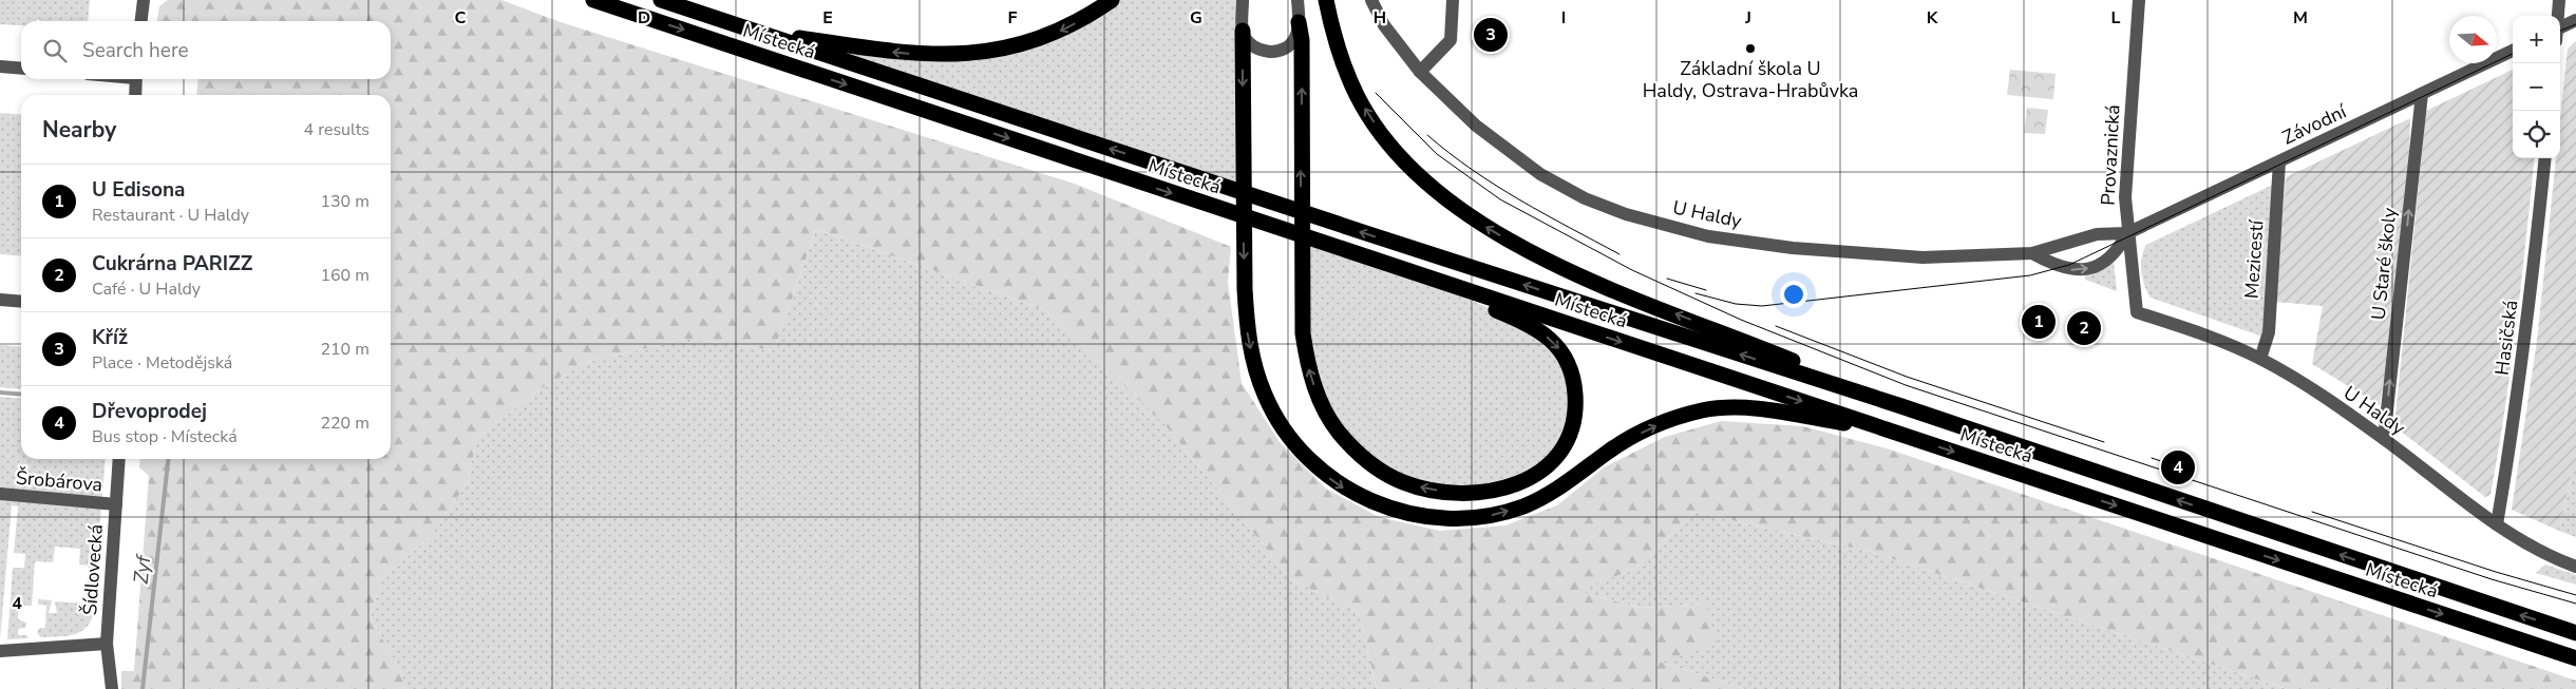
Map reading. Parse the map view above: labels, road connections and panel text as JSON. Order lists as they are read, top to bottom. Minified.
{"streets":{"highway":["Místecká"],"street":["Závodní","Provaznická","U Haldy","Mezicestí","U Staré školy","Hasičská","Šrobárova","Šídlovecká"]},"crossings":[["Závodní","Provaznická"],["Závodní","U Haldy"],["Závodní","Mezicestí"],["Závodní","U Staré školy"],["Provaznická","U Haldy"],["U Haldy","Mezicestí"],["U Haldy","U Staré školy"],["U Haldy","Hasičská"],["Šrobárova","Šídlovecká"]],"one_way":["U Staré školy"],"water":["Zyf"],"places":["Základní škola U Haldy, Ostrava-Hrabůvka"],"north":"right","page":{"map_buttons":["+","−"],"pins":["3","1","2","4"],"search":"Search here","heading":["Nearby","4 results"],"list":[{"mark":"1","name":"U Edisona","note":"Restaurant · U Haldy","value":"130 m"},{"mark":"2","name":"Cukrárna PARIZZ","note":"Café · U Haldy","value":"160 m"},{"mark":"3","name":"Kříž","note":"Place · Metodějská","value":"210 m"},{"mark":"4","name":"Dřevoprodej","note":"Bus stop · Místecká","value":"220 m"}]},"grid":{"columns":["C","D","E","F","G","H","I","J","K","L","M"],"rows":["4"]}}
